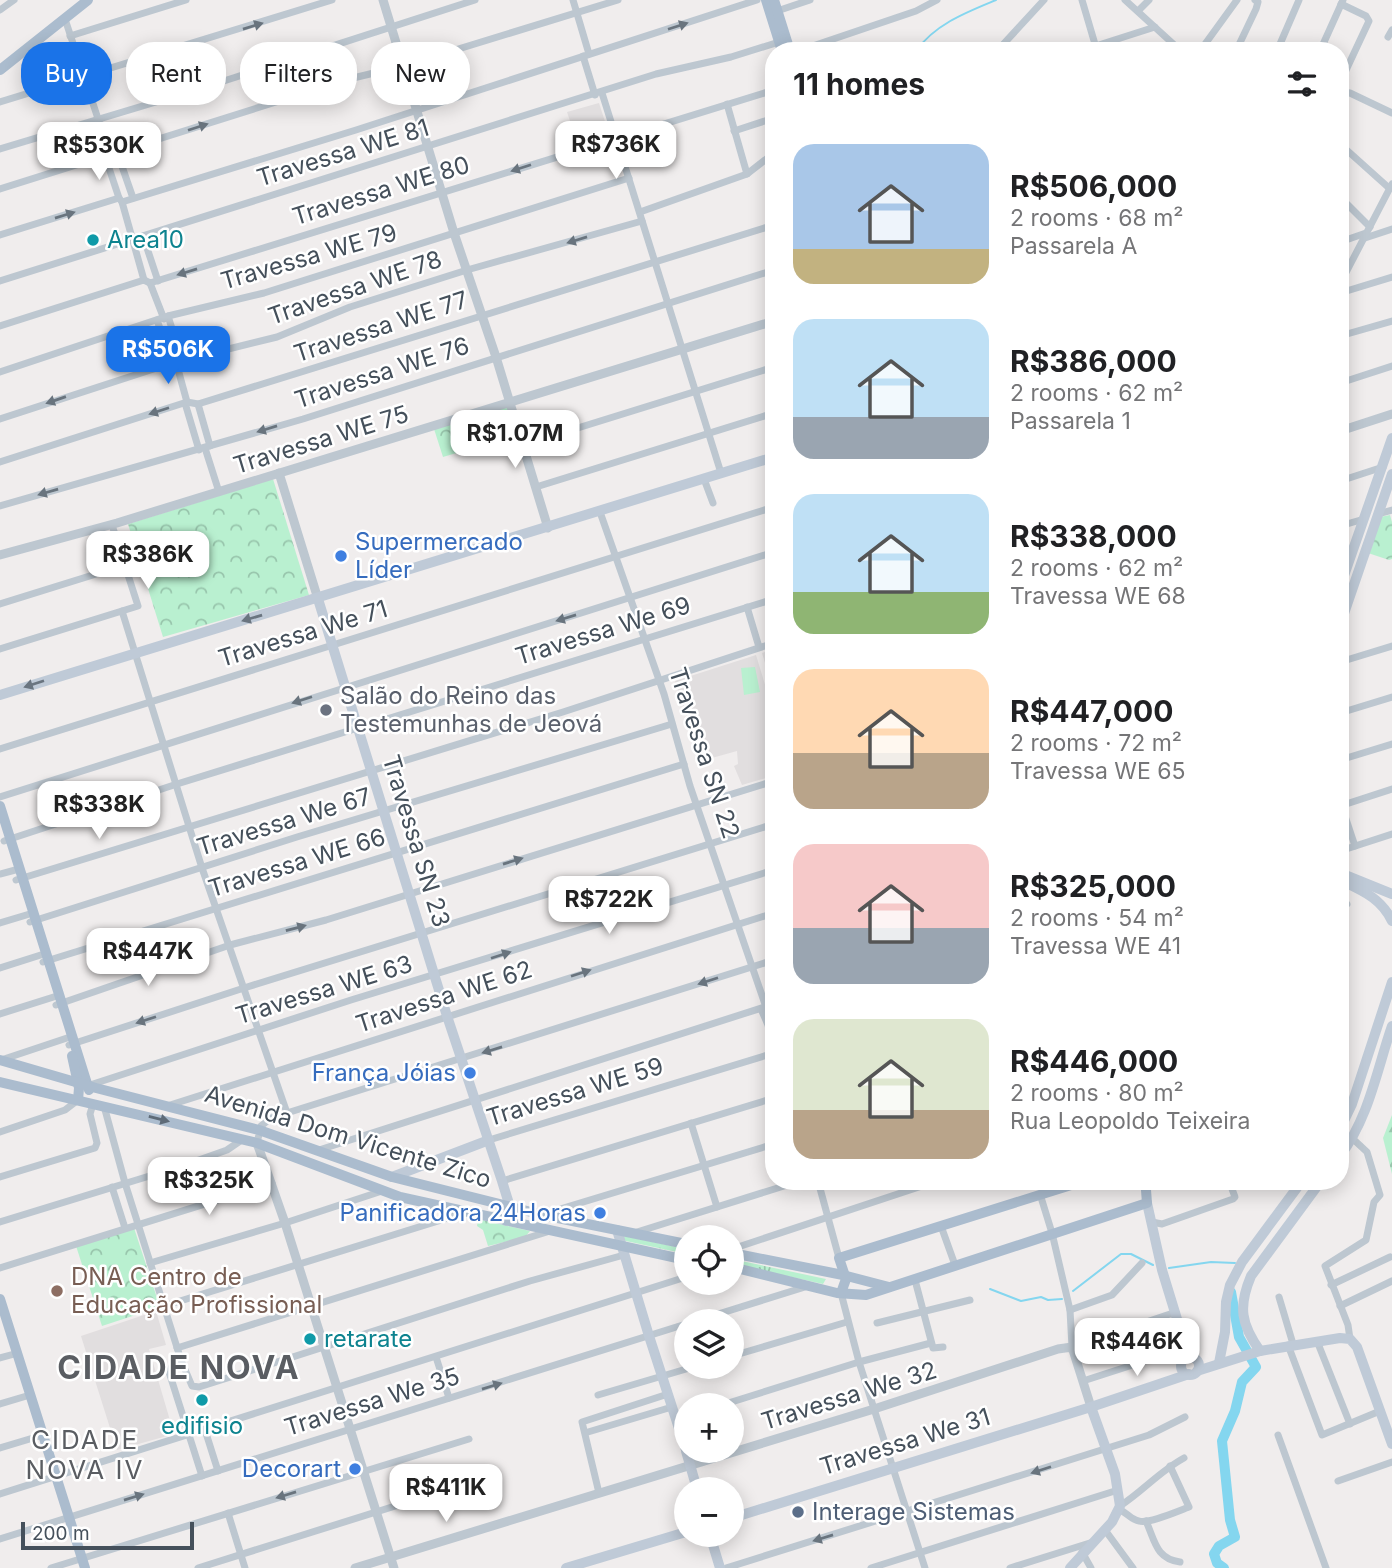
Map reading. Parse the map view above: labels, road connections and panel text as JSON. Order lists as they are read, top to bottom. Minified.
{"streets":{"main road":["Travessa SN 23","Travessa WE 59","Avenida Dom Vicente Zico","Travessa We 31"],"street":["Travessa WE 81","Travessa WE 80","Travessa WE 79","Travessa WE 78","Travessa WE 77","Travessa WE 76","Travessa WE 75","Travessa We 69","Travessa We 71","Travessa SN 22","Travessa We 67","Travessa WE 66","Travessa WE 63","Travessa WE 62","Travessa We 32","Travessa We 35"]},"crossings":[["Travessa WE 75","Travessa SN 23"],["Travessa We 69","Travessa SN 22"],["Travessa We 69","Travessa SN 23"],["Travessa We 71","Travessa SN 22"],["Travessa We 71","Travessa SN 23"],["Travessa SN 22","Travessa We 67"],["Travessa SN 22","Travessa WE 66"],["Travessa SN 22","Travessa WE 63"],["Travessa SN 22","Travessa WE 62"],["Travessa We 67","Travessa SN 23"],["Travessa SN 23","Travessa WE 66"],["Travessa SN 23","Travessa WE 63"],["Travessa SN 23","Travessa WE 62"],["Travessa SN 23","Travessa WE 59"],["Travessa SN 23","Avenida Dom Vicente Zico"],["Travessa WE 63","Avenida Dom Vicente Zico"],["Travessa WE 62","Avenida Dom Vicente Zico"],["Travessa WE 59","Avenida Dom Vicente Zico"]],"one_way":["Travessa WE 80","Travessa WE 78","Travessa WE 76"],"districts":["CIDADE NOVA","CIDADE NOVA IV"],"places":["Area10","Supermercado Líder","Salão do Reino das Testemunhas de Jeová","França Jóias","Panificadora 24Horas","DNA Centro de Educação Profissional","retarate","edifisio","Decorart","Interage Sistemas"],"scale_bar":"200 m","page":{"chip":["Buy","Rent","Filters","New"],"heading":"11 homes","price":["R$736K","R$530K","R$506K","R$1.07M","R$386K","R$338K","R$722K","R$447K","R$325K","R$446K","R$411K"],"list":[{"name":"R$506,000","note":"2 rooms · 68 m² · Passarela A"},{"name":"R$386,000","note":"2 rooms · 62 m² · Passarela 1"},{"name":"R$338,000","note":"2 rooms · 62 m² · Travessa WE 68"},{"name":"R$447,000","note":"2 rooms · 72 m² · Travessa WE 65"},{"name":"R$325,000","note":"2 rooms · 54 m² · Travessa WE 41"},{"name":"R$446,000","note":"2 rooms · 80 m² · Rua Leopoldo Teixeira"}],"map_buttons":["+","−"],"scale":"200 m"}}
